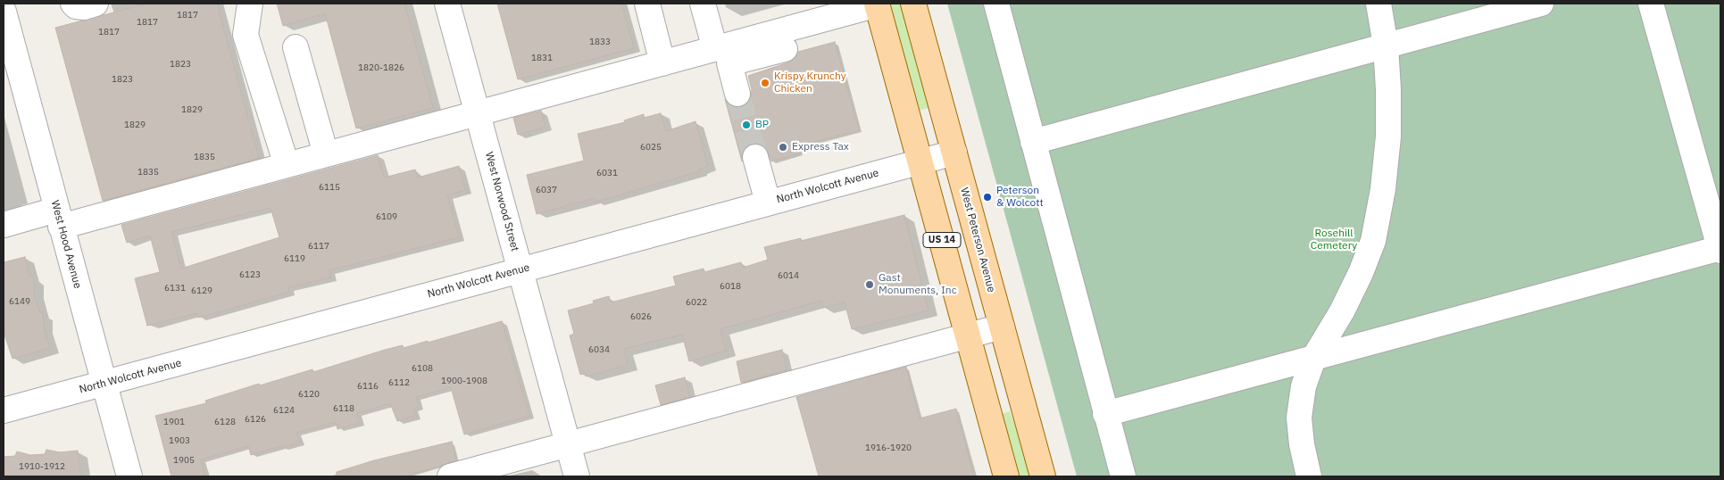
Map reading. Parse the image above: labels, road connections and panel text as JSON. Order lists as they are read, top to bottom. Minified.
{"streets":{"main road":["US 14","West Peterson Avenue"],"street":["North Wolcott Avenue","West Norwood Street","West Hood Avenue"]},"crossings":[["North Wolcott Avenue","West Norwood Street"],["North Wolcott Avenue","US 14"],["North Wolcott Avenue","West Peterson Avenue"],["North Wolcott Avenue","West Hood Avenue"]],"parks":["Rosehill Cemetery"],"places":["Krispy Krunchy Chicken","BP","Express Tax","Peterson & Wolcott","Gast Monuments, Inc"],"house_numbers":["1817","1817","1817","1833","1831","1823","1820-1826","1823","1829","1829","6025","1835","1835","6031","6115","6037","6109","6117","6119","6123","6014","6018","6131","6129","6149","6022","6026","6034","6108","1900-1908","6112","6116","6120","6118","6124","6126","1901","6128","1903","1916-1920","1905","1910-1912"]}
